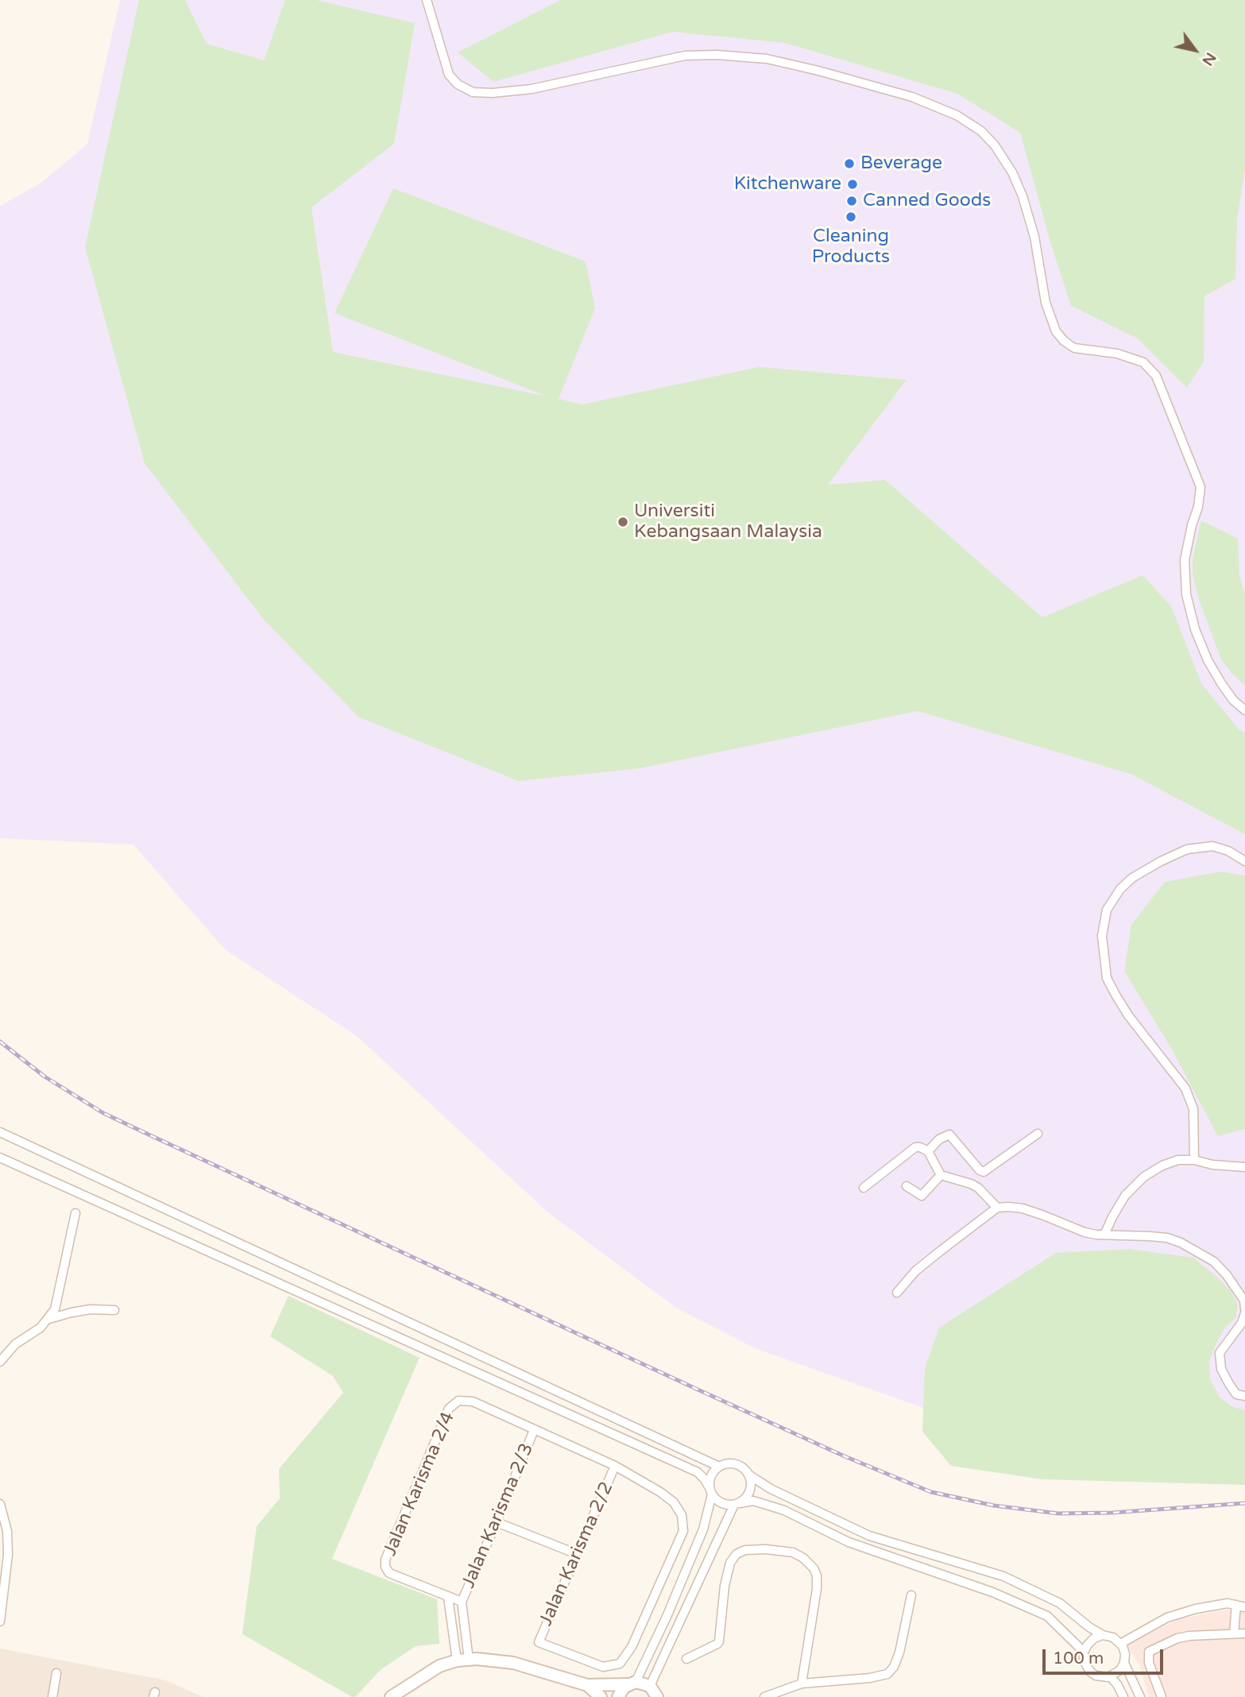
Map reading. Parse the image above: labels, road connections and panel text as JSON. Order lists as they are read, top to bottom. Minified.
{"streets":{"street":["Jalan Karisma 2/4","Jalan Karisma 2/3","Jalan Karisma 2/2"]},"crossings":[["Jalan Karisma 2/4","Jalan Karisma 2/3"]],"places":["Beverage","Kitchenware","Canned Goods","Cleaning Products","Universiti Kebangsaan Malaysia"],"scale_bar":"100 m","north":"bottom right"}
